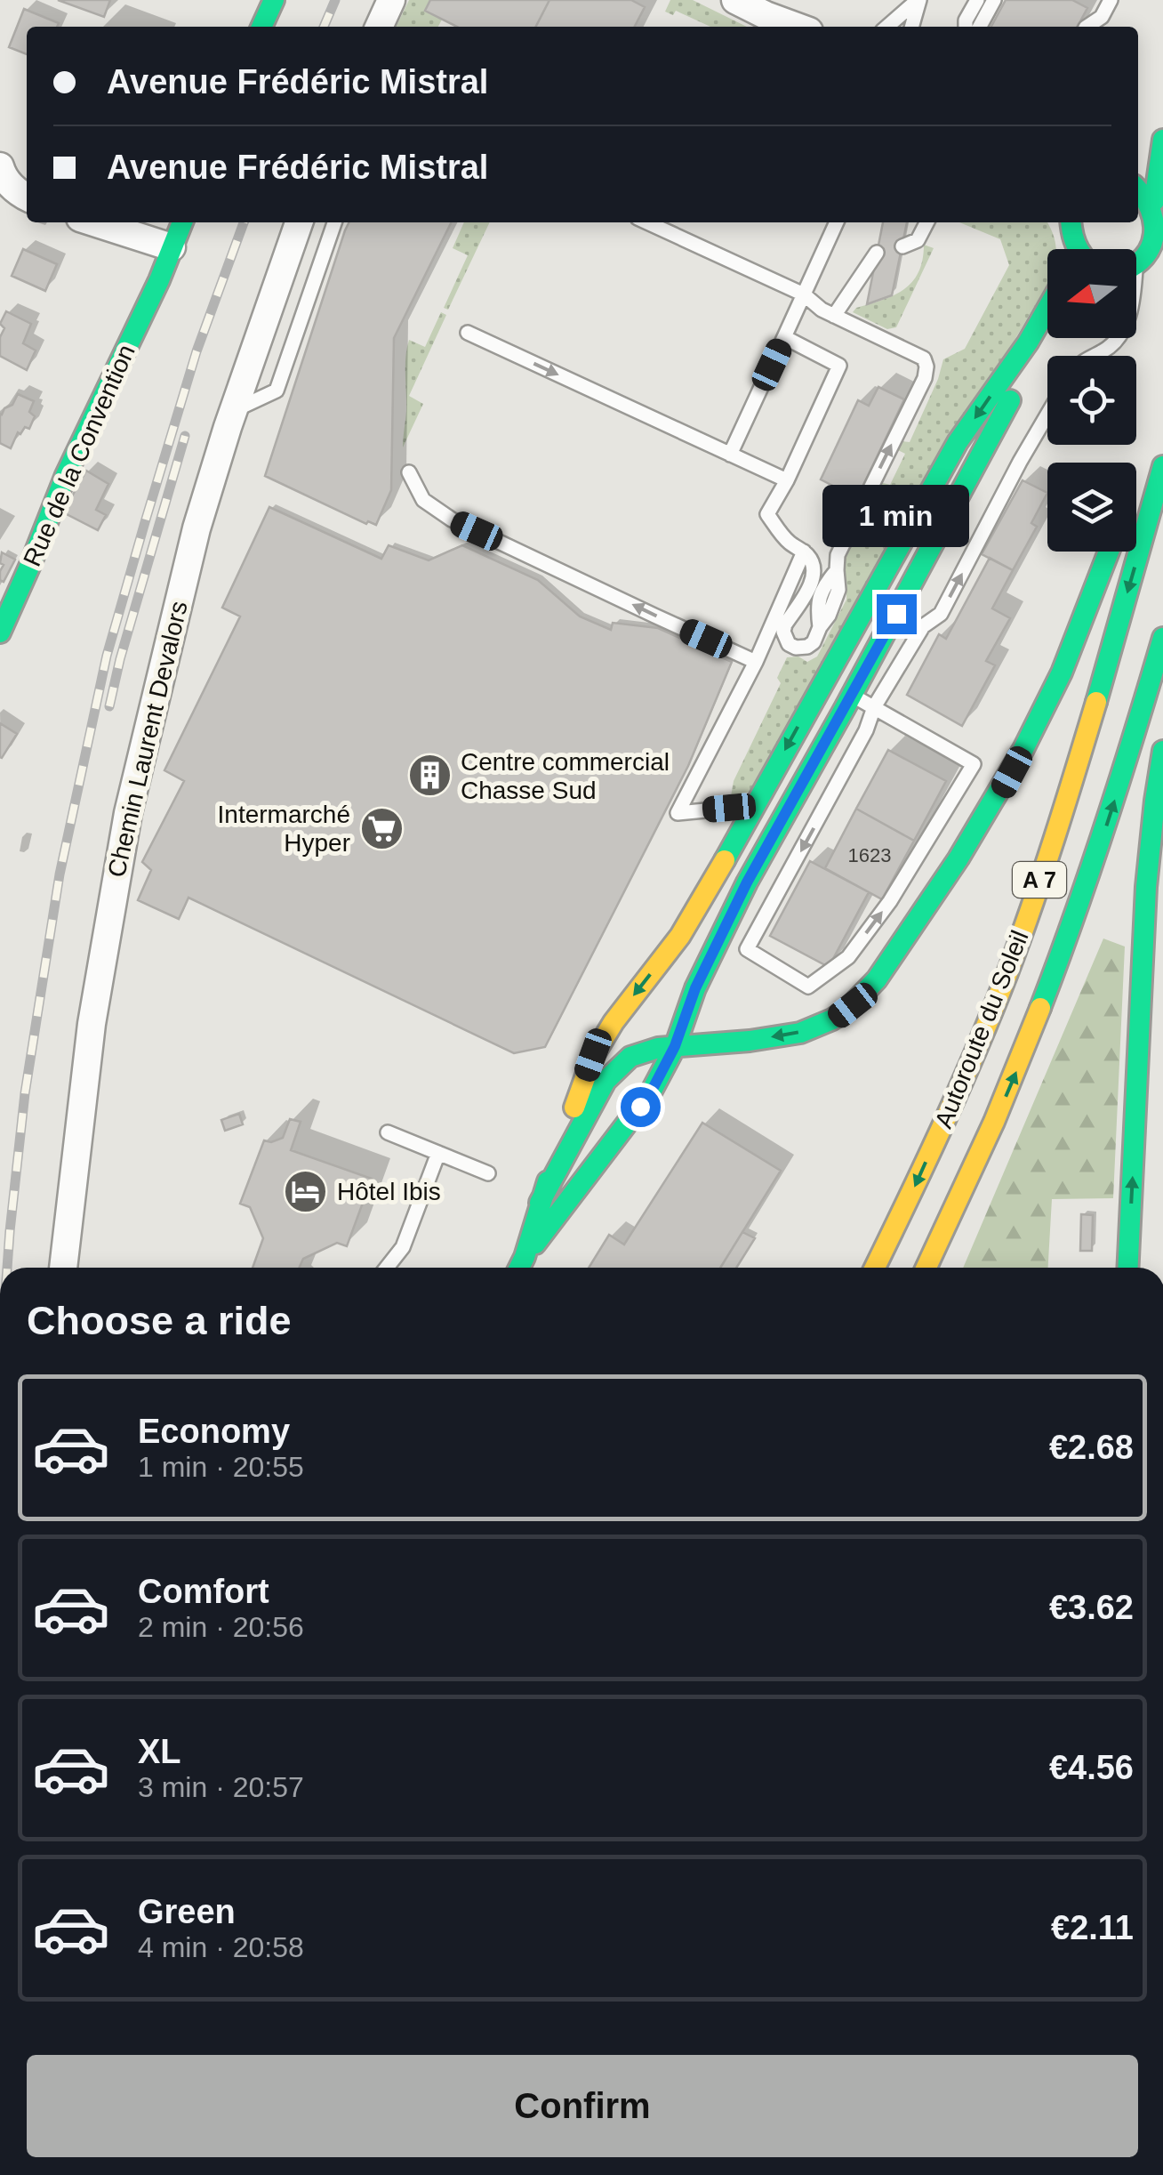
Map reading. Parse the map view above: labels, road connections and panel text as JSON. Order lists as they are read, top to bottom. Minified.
{"streets":{"main road":["Rue de la Convention","A 7","Autoroute du Soleil"],"street":["Chemin Laurent Devalors"]},"places":{"building":["Centre commercial Chasse Sud"],"supermarket":["Intermarché Hyper"],"hotel":["Hôtel Ibis"]},"house_numbers":["1623"],"north":"left","page":{"banner":["Avenue Frédéric Mistral","Avenue Frédéric Mistral"],"bubble":"1 min","heading":"Choose a ride","list":[{"name":"Economy","note":"1 min · 20:55","value":"€2.68"},{"name":"Comfort","note":"2 min · 20:56","value":"€3.62"},{"name":"XL","note":"3 min · 20:57","value":"€4.56"},{"name":"Green","note":"4 min · 20:58","value":"€2.11"}],"buttons":"Confirm"}}
